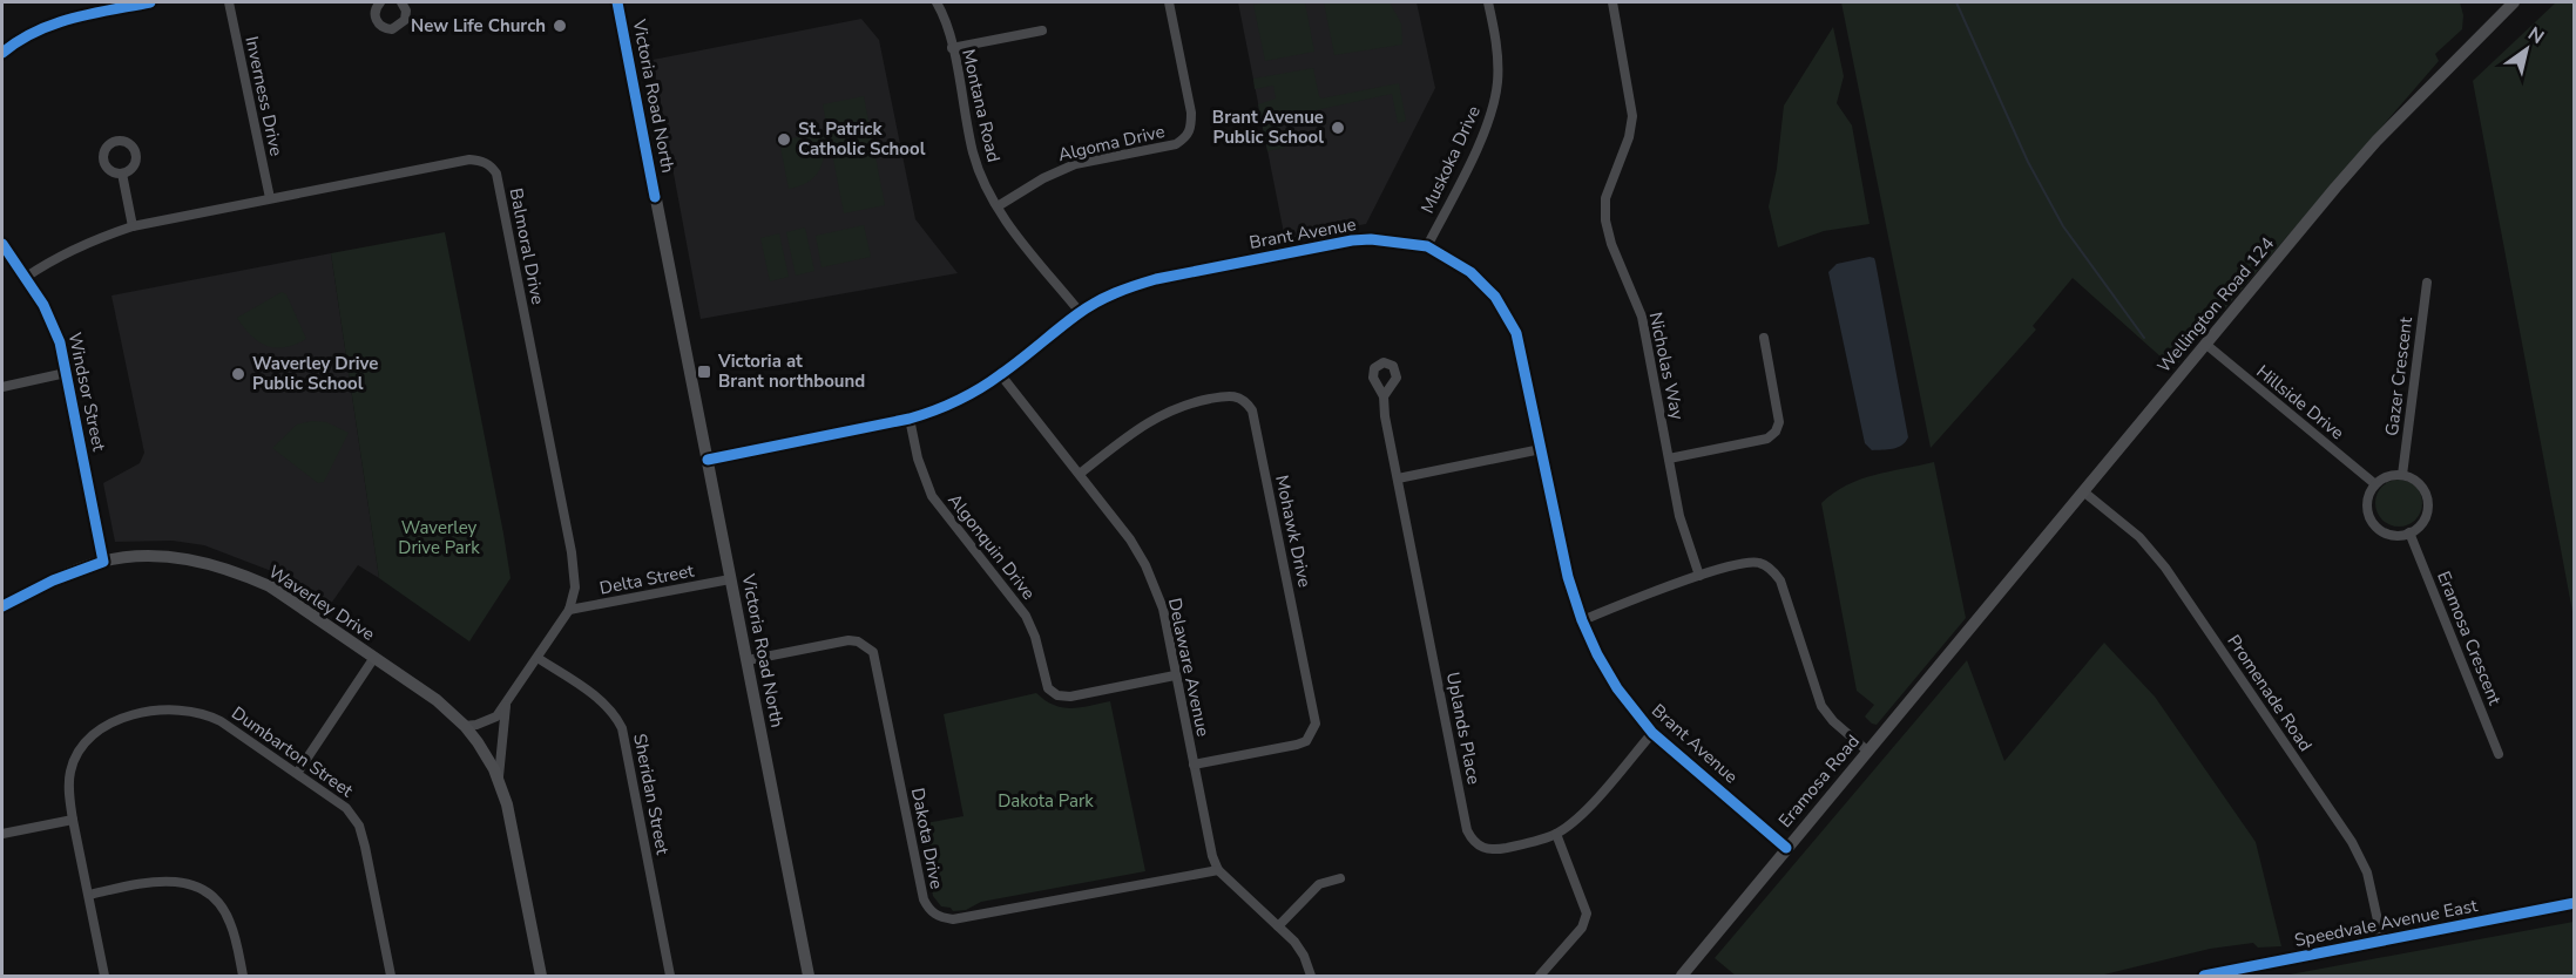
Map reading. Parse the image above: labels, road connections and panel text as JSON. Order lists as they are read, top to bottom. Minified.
{"streets":{"main road":["Victoria Road North","Wellington Road 124","Waverley Drive","Eramosa Road","Speedvale Avenue East"],"street":["Inverness Drive","Montana Road","Algoma Drive","Muskoka Drive","Brant Avenue","Balmoral Drive","Nicholas Way","Gazer Crescent","Windsor Street","Hillside Drive","Mohawk Drive","Algonquin Drive","Delta Street","Eramosa Crescent","Delaware Avenue","Promenade Road","Uplands Place","Dumbarton Street","Sheridan Street","Dakota Drive"]},"crossings":[["Inverness Drive","Balmoral Drive"],["Victoria Road North","Brant Avenue"],["Victoria Road North","Delta Street"],["Victoria Road North","Dakota Drive"],["Montana Road","Algoma Drive"],["Montana Road","Brant Avenue"],["Muskoka Drive","Brant Avenue"],["Brant Avenue","Algonquin Drive"],["Brant Avenue","Delaware Avenue"],["Brant Avenue","Uplands Place"],["Brant Avenue","Eramosa Road"],["Balmoral Drive","Windsor Street"],["Balmoral Drive","Delta Street"],["Balmoral Drive","Waverley Drive"],["Balmoral Drive","Sheridan Street"],["Wellington Road 124","Hillside Drive"],["Wellington Road 124","Promenade Road"],["Wellington Road 124","Eramosa Road"],["Gazer Crescent","Hillside Drive"],["Gazer Crescent","Eramosa Crescent"],["Windsor Street","Waverley Drive"],["Hillside Drive","Eramosa Crescent"],["Mohawk Drive","Delaware Avenue"],["Algonquin Drive","Delaware Avenue"],["Delaware Avenue","Dakota Drive"],["Promenade Road","Speedvale Avenue East"]],"parks":["Waverley Drive Park","Dakota Park"],"places":{"other":["New Life Church","Brant Avenue Public School","St. Patrick Catholic School","Waverley Drive Public School"],"transit":["Victoria at Brant northbound"]},"north":"top right"}
